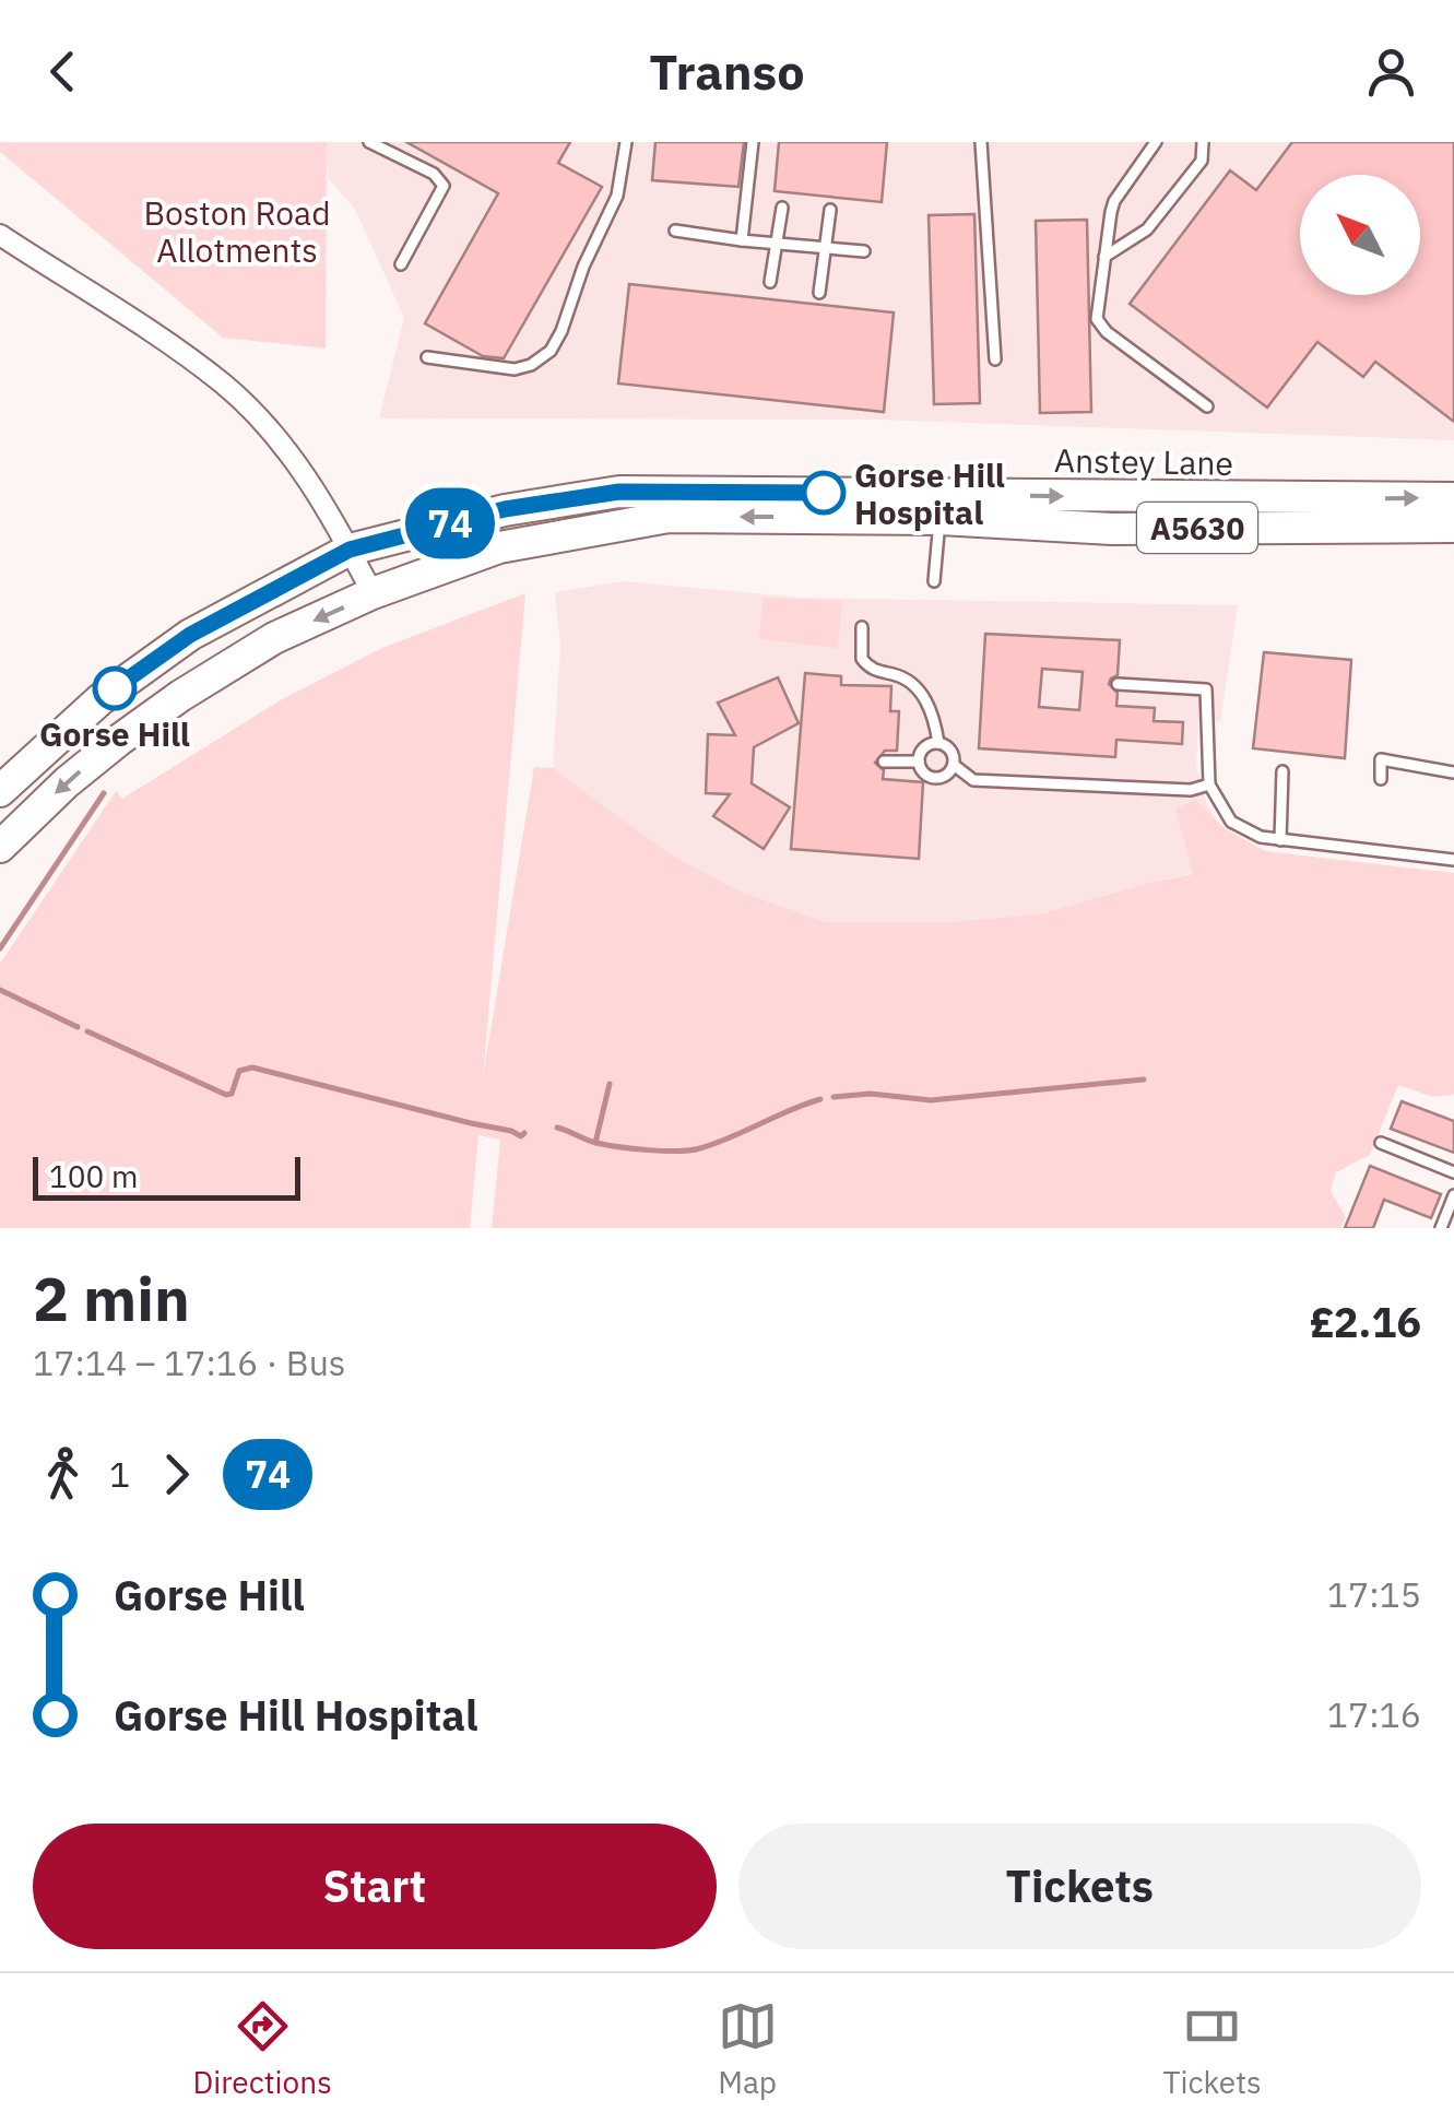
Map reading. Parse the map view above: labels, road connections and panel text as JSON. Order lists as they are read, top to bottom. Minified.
{"streets":{"main road":["Anstey Lane","A5630"]},"parks":["Boston Road Allotments"],"places":["Gorse Hill Hospital","Gorse Hill"],"lines":["bus line 74"],"scale_bar":"100 m","north":"top left","page":{"header":"Transo","on_map":"74","scale":"100 m","heading":["2 min","17:14 – 17:16 · Bus","£2.16"],"legs":["1","74"],"list":[{"name":"Gorse Hill","value":"17:15"},{"name":"Gorse Hill Hospital","value":"17:16"}],"buttons":["Start","Tickets"],"tabs":["Directions","Map","Tickets"]}}
